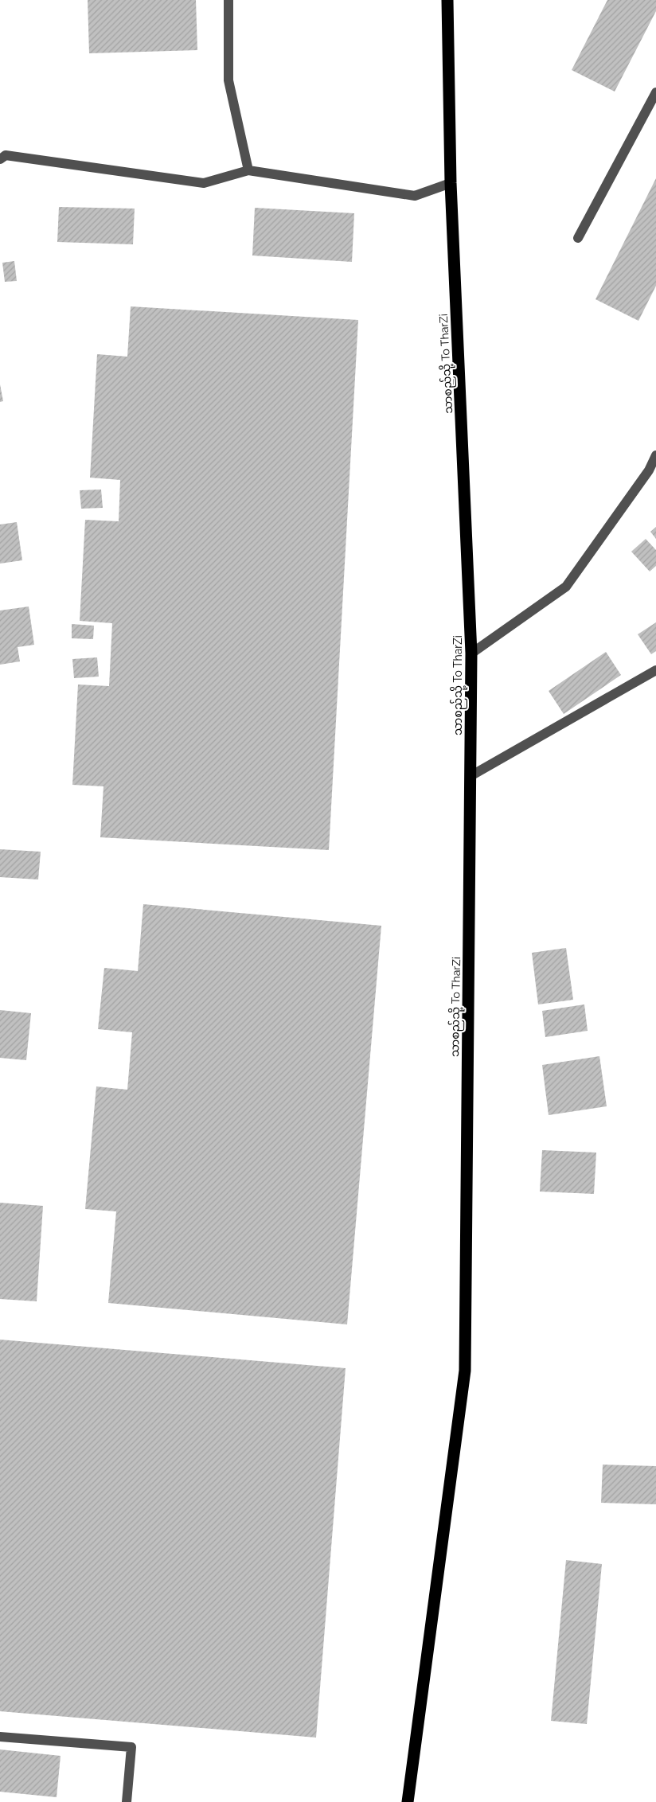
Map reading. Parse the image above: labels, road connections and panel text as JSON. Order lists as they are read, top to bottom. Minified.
{"streets":{"highway":["သာစည်သို့ To TharZi"]}}
